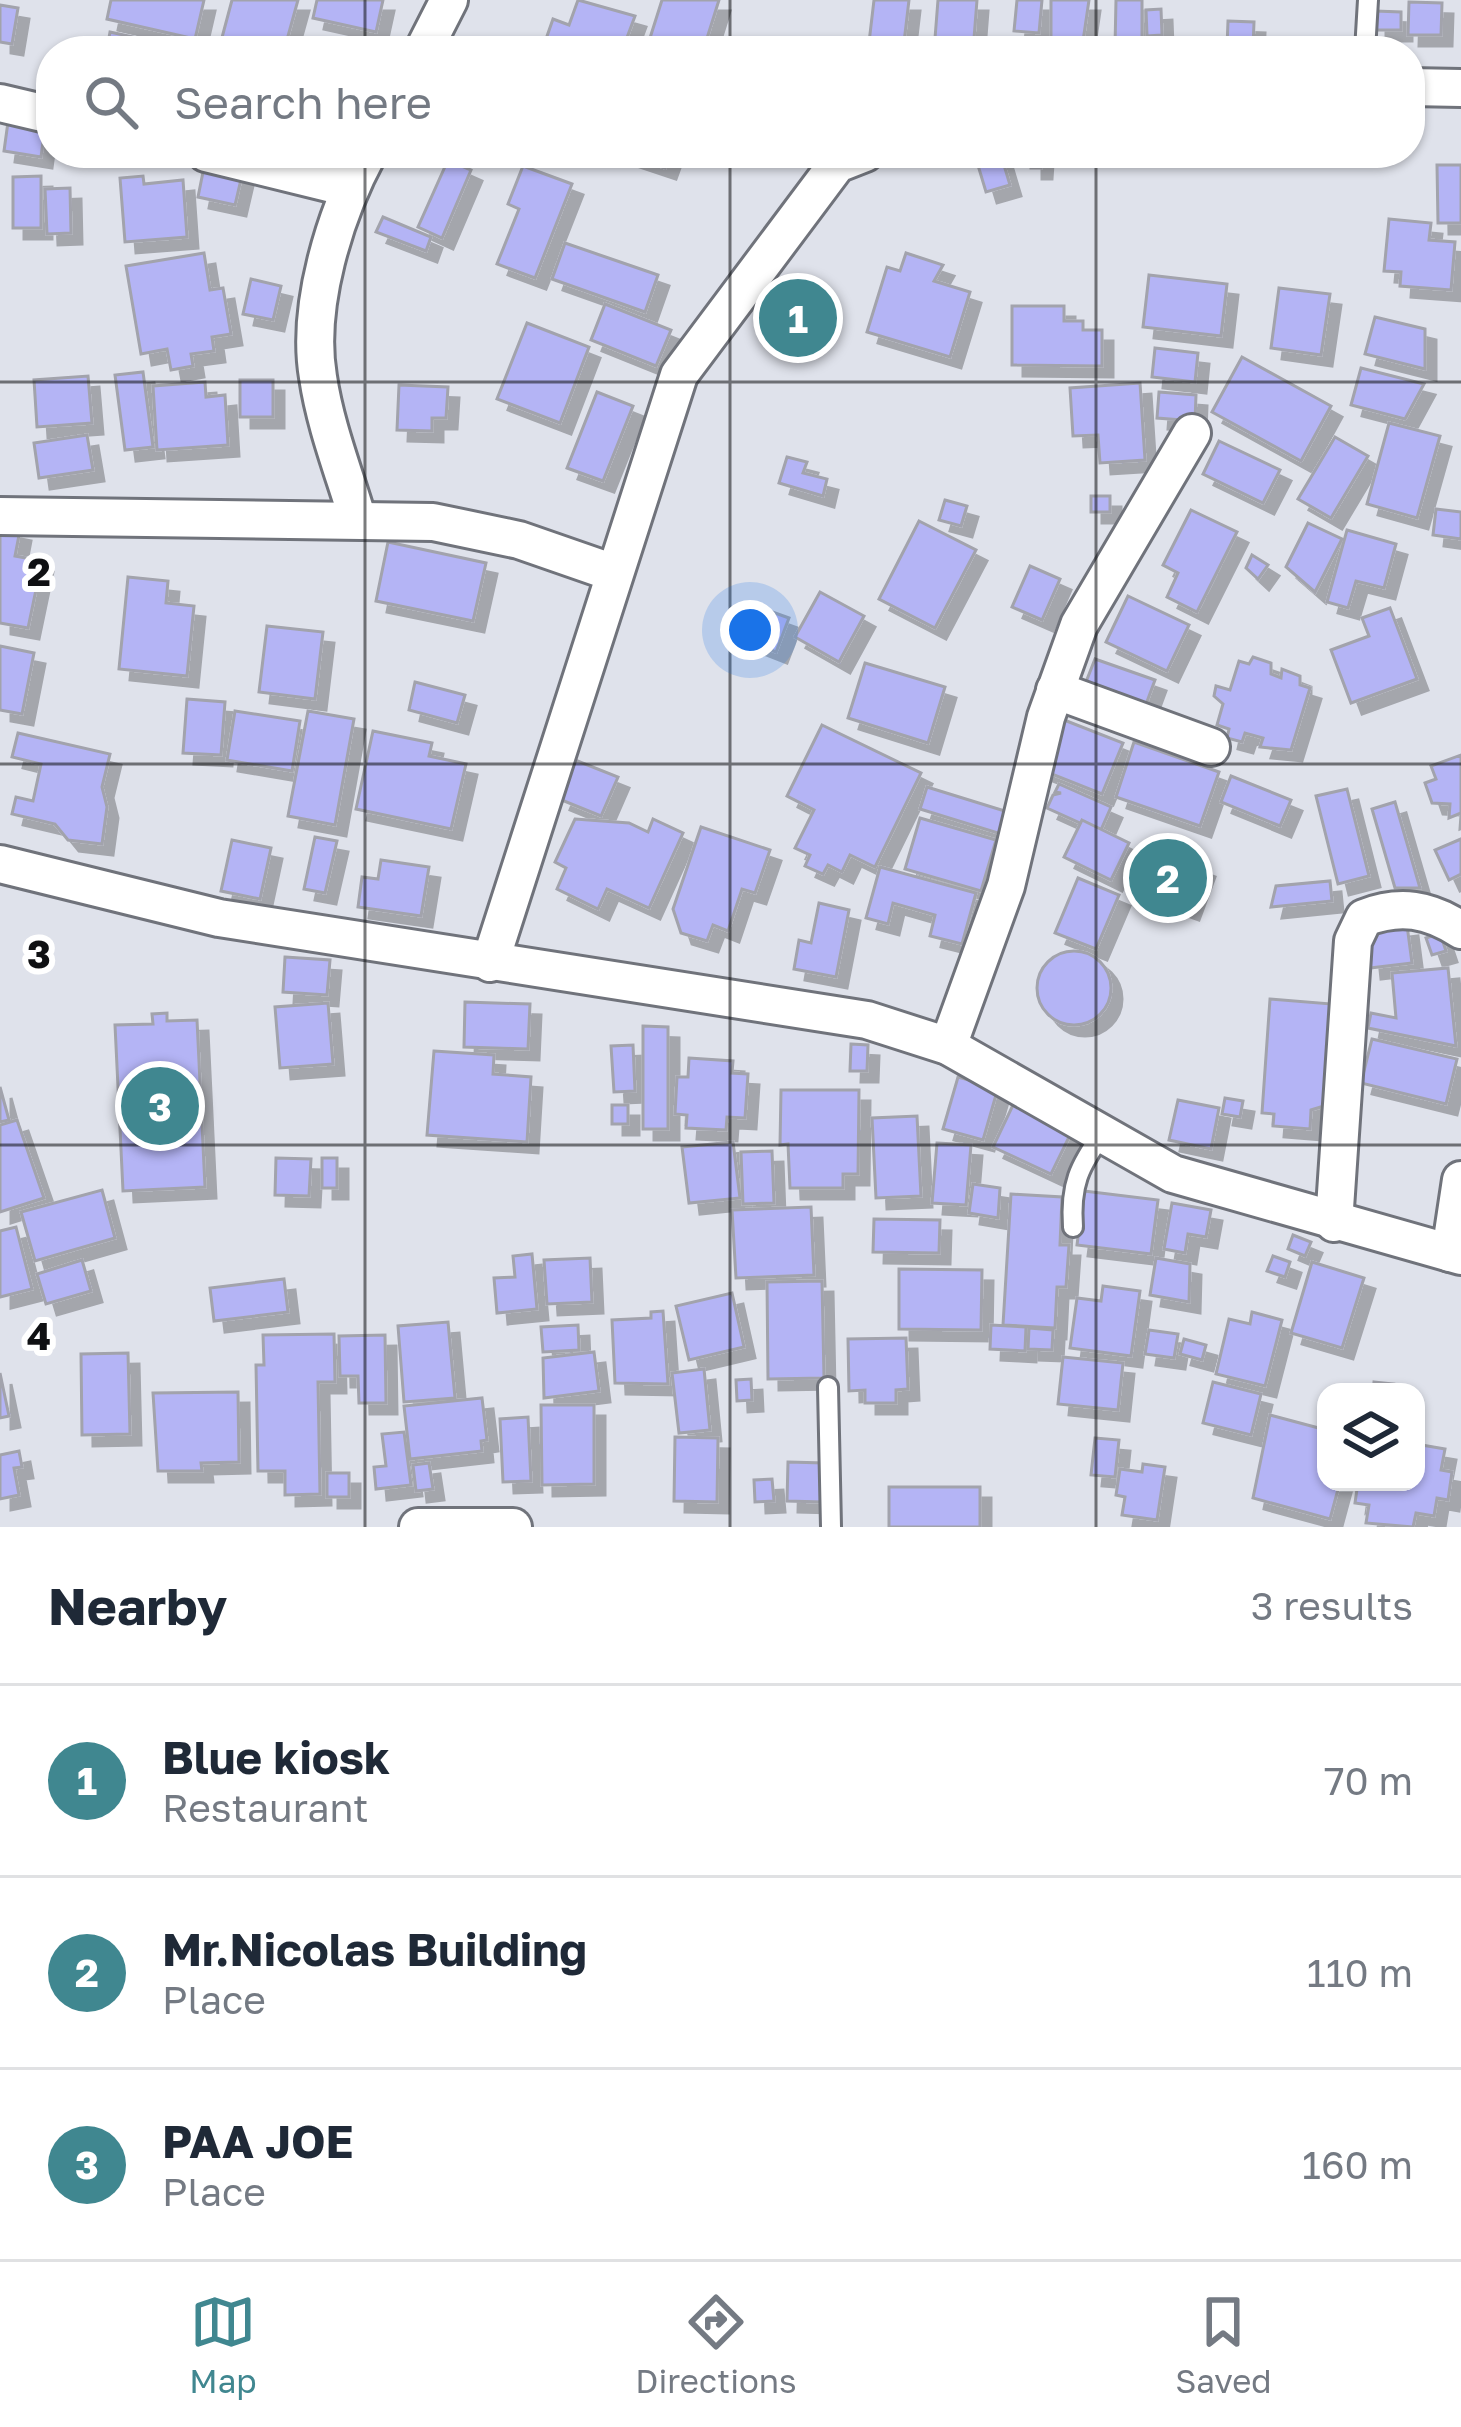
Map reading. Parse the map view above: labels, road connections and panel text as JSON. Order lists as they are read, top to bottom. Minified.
{"page":{"search":"Search here","pins":["1","2","3"],"heading":["Nearby","3 results"],"list":[{"mark":"1","name":"Blue kiosk","note":"Restaurant","value":"70 m"},{"mark":"2","name":"Mr.Nicolas Building","note":"Place","value":"110 m"},{"mark":"3","name":"PAA JOE","note":"Place","value":"160 m"}],"nav":["Map","Directions","Saved"]},"grid":{"rows":["2","3","4"]}}
